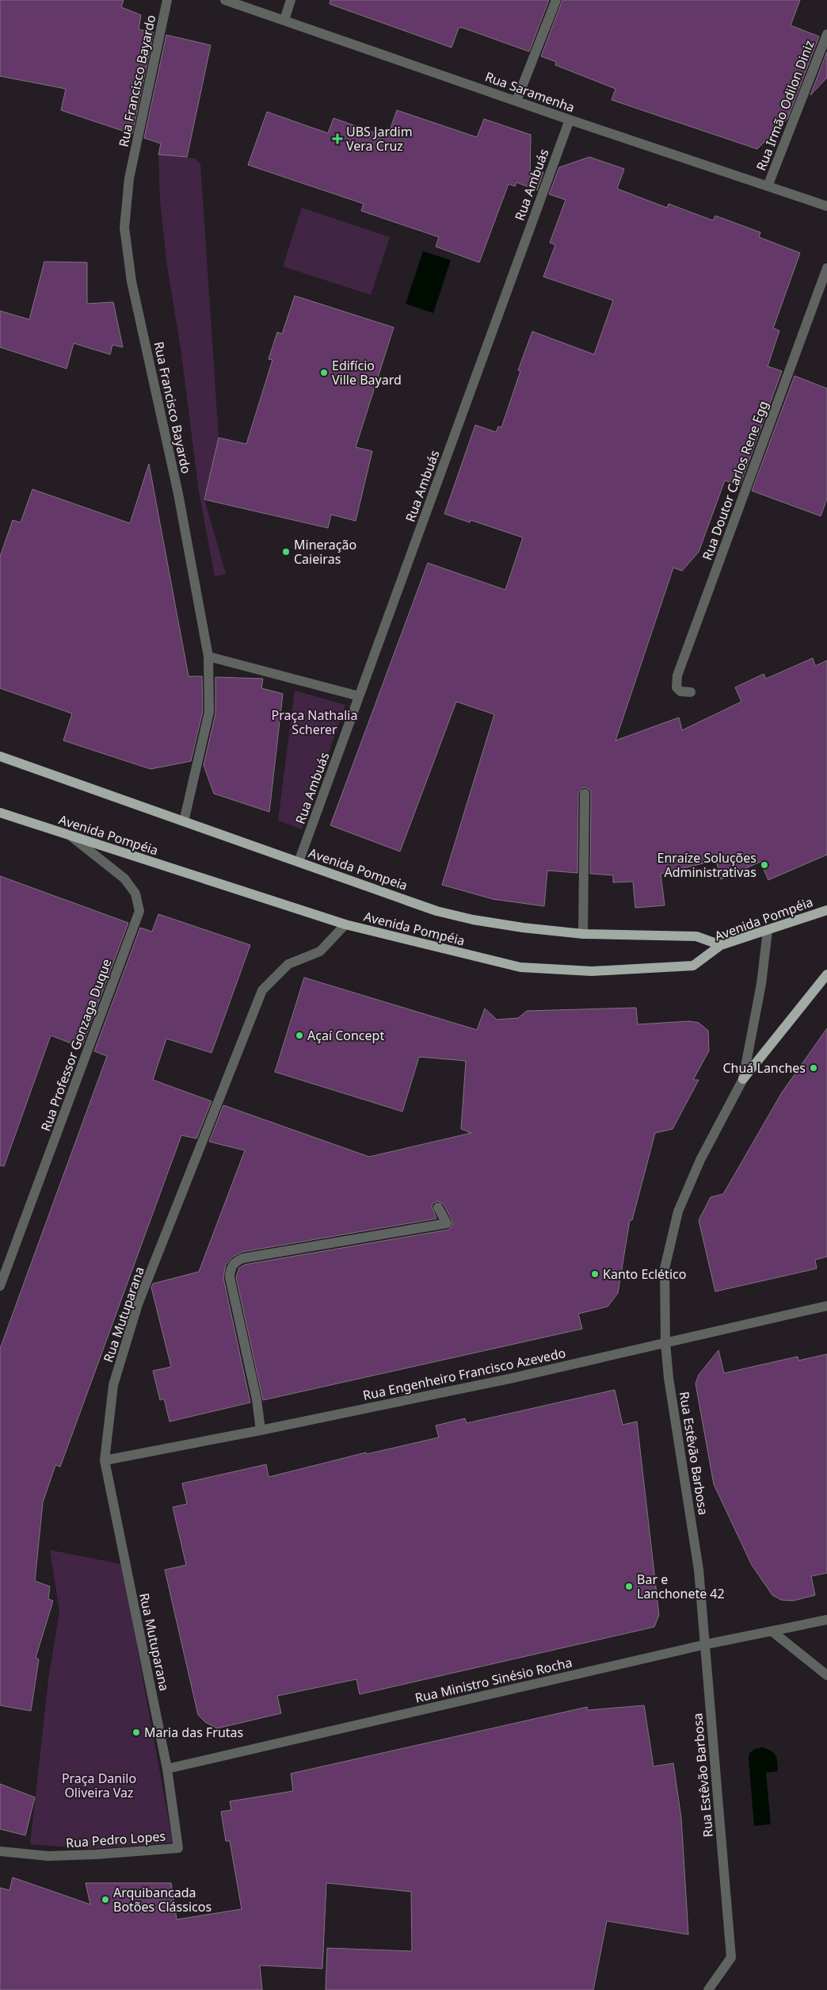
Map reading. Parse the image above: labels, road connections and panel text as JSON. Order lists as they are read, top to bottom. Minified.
{"streets":{"main road":["Avenida Pompéia","Avenida Pompeia"],"street":["Rua Francisco Bayardo","Rua Saramenha","Rua Irmão Odilon Diniz","Rua Ambuás","Rua Doutor Carlos Rene Egg","Rua Professor Gonzaga Duque","Rua Mutuparana","Rua Engenheiro Francisco Azevedo","Rua Estêvão Barbosa","Rua Ministro Sinésio Rocha","Rua Pedro Lopes"]},"crossings":[["Rua Francisco Bayardo","Avenida Pompeia"],["Rua Saramenha","Rua Irmão Odilon Diniz"],["Rua Saramenha","Rua Ambuás"],["Rua Ambuás","Avenida Pompeia"],["Avenida Pompéia","Avenida Pompeia"],["Avenida Pompéia","Rua Professor Gonzaga Duque"],["Avenida Pompéia","Rua Mutuparana"],["Avenida Pompéia","Rua Estêvão Barbosa"],["Rua Mutuparana","Rua Engenheiro Francisco Azevedo"],["Rua Mutuparana","Rua Ministro Sinésio Rocha"],["Rua Mutuparana","Rua Pedro Lopes"],["Rua Engenheiro Francisco Azevedo","Rua Estêvão Barbosa"],["Rua Estêvão Barbosa","Rua Ministro Sinésio Rocha"],["Rua Ministro Sinésio Rocha","Rua Pedro Lopes"]],"parks":["Praça Nathalia Scherer","Praça Danilo Oliveira Vaz"],"places":{"health":["UBS Jardim Vera Cruz"],"other":["Edifício Ville Bayard","Mineração Caieiras","Enraíze Soluções Administrativas","Açaí Concept","Chuá Lanches","Kanto Eclético","Bar e Lanchonete 42","Maria das Frutas","Arquibancada Botões Clássicos"]}}
